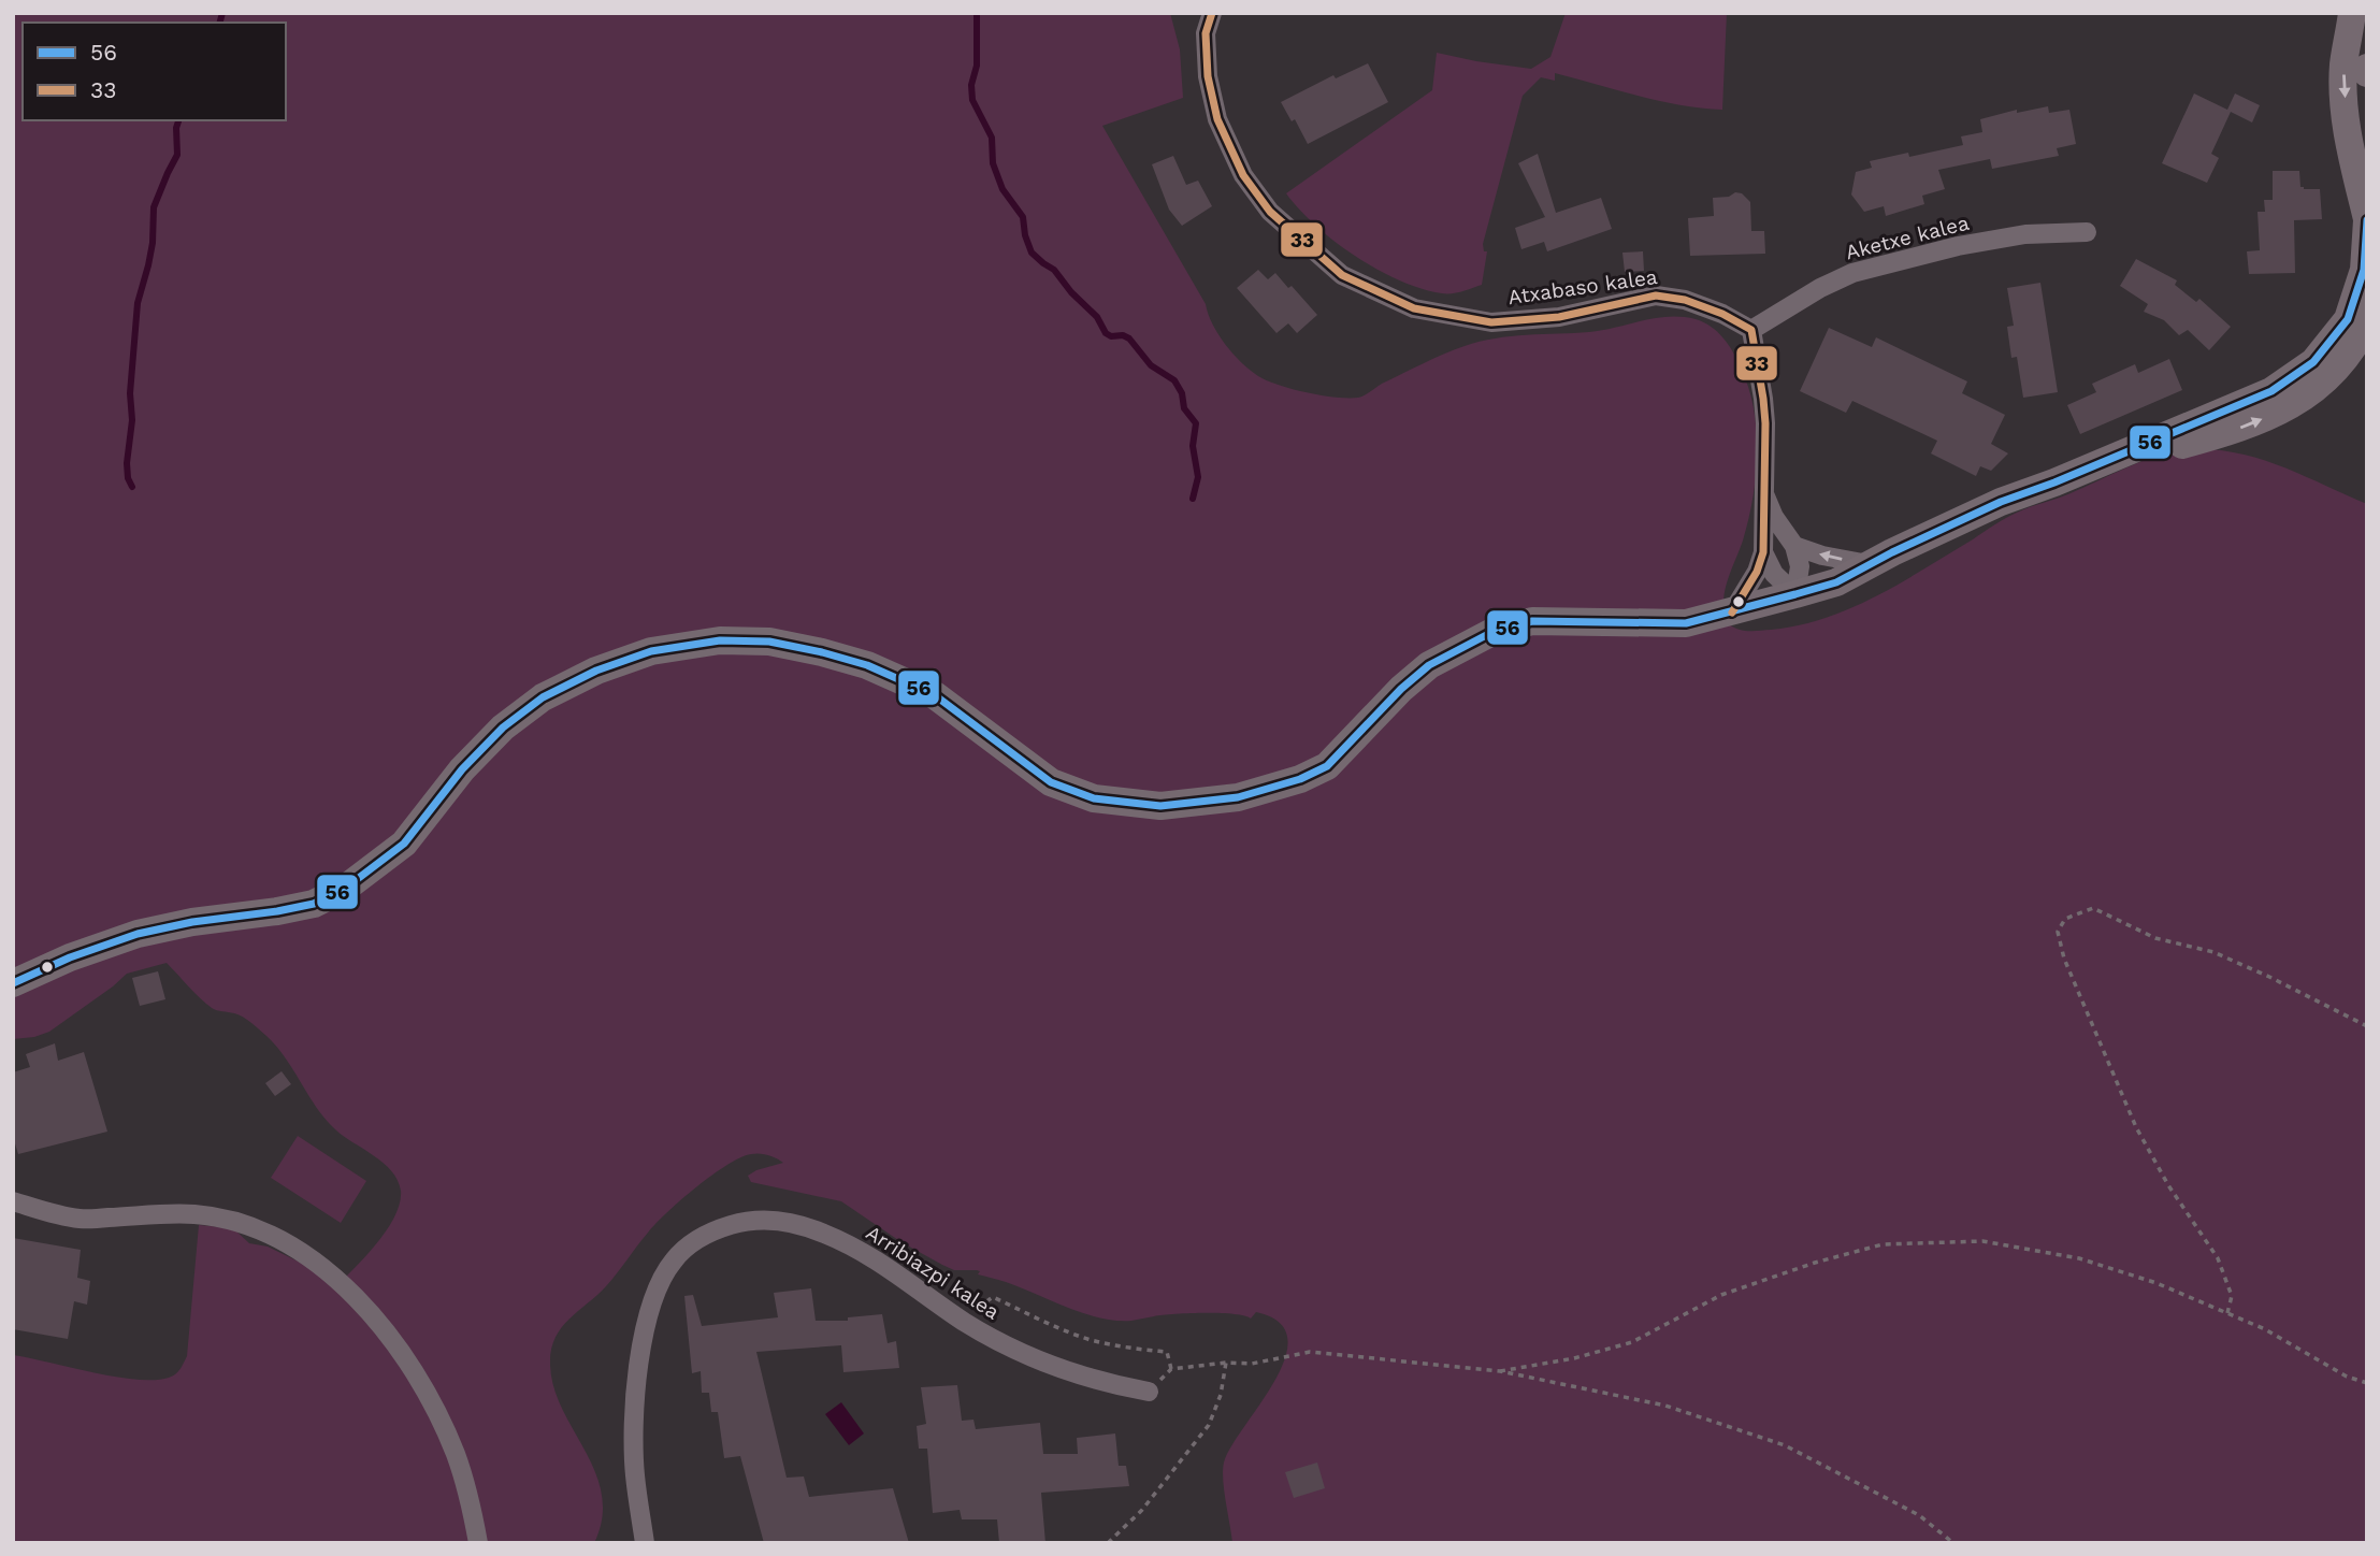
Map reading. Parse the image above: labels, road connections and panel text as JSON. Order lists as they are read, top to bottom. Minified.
{"streets":{"street":["Aketxe kalea","Atxabaso kalea","Arribiazpi kalea"]},"crossings":[["Aketxe kalea","Atxabaso kalea"]],"lines":["transit line 33","transit line 56"],"legend":["56","33"]}
